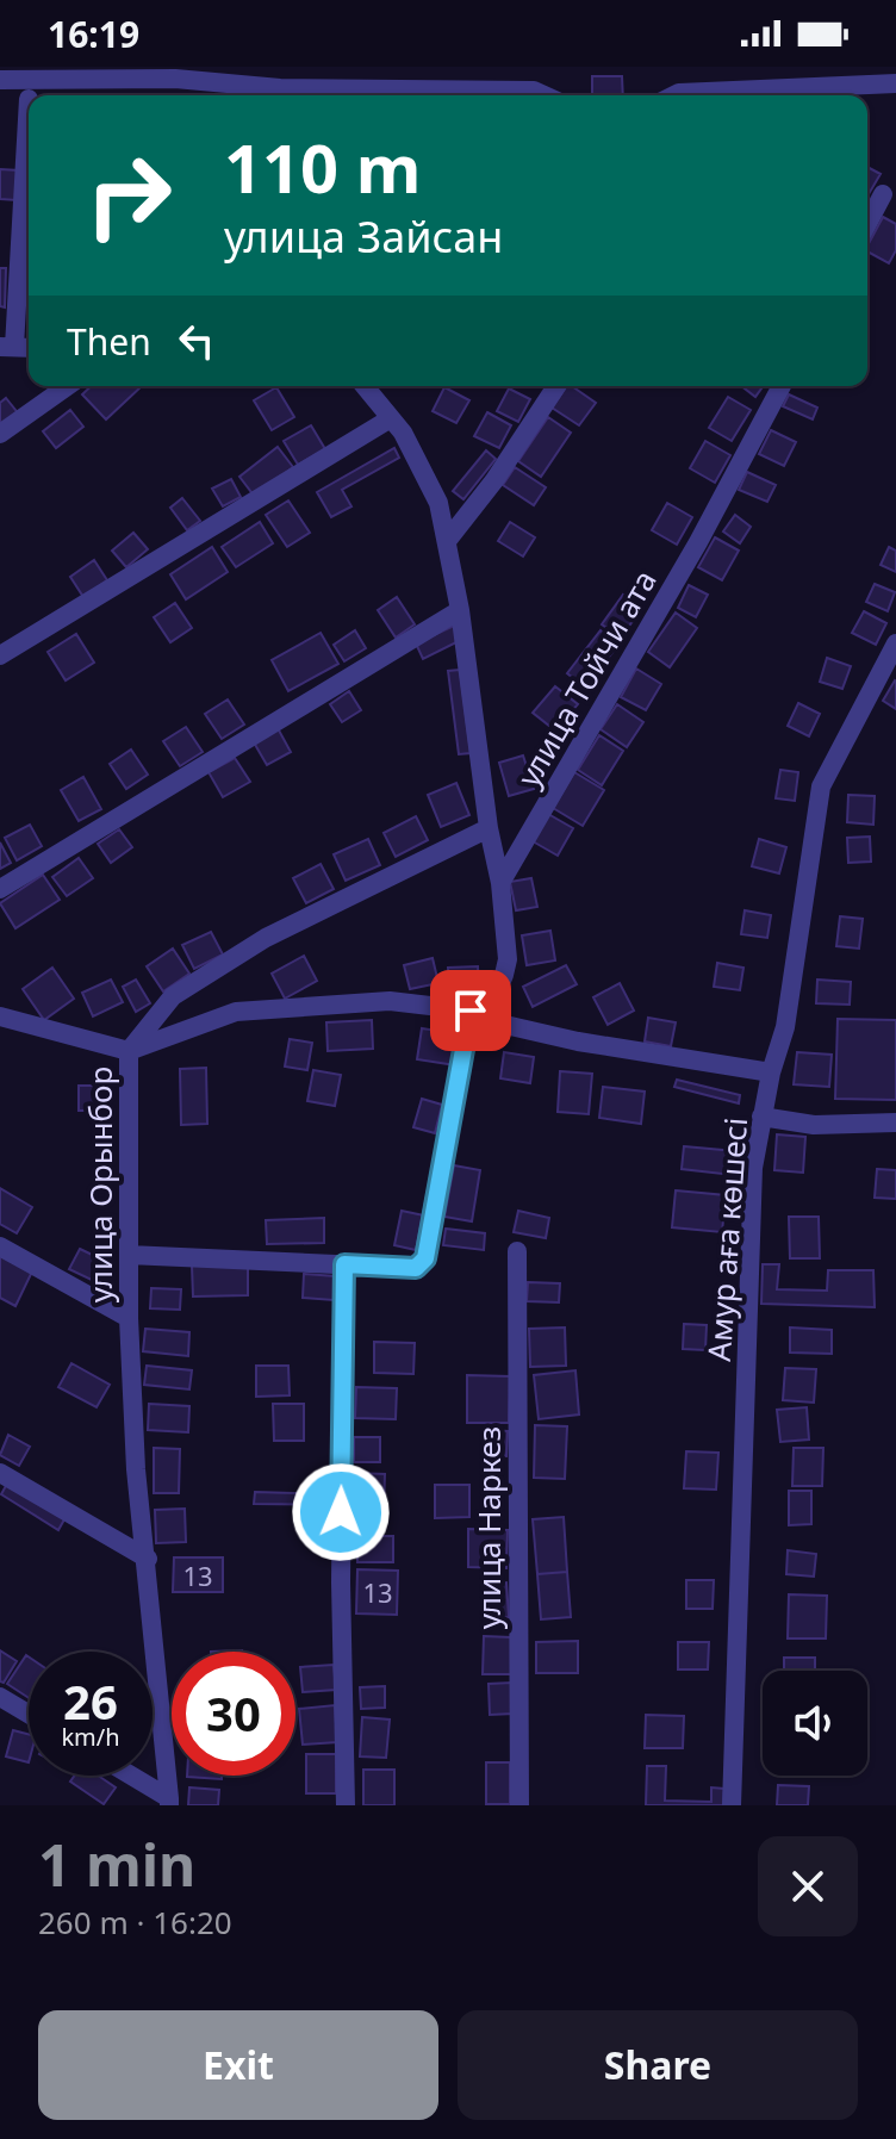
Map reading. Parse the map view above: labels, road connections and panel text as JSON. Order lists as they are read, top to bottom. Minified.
{"streets":{"street":["улица Тойчи ата","улица Орынбор","Амур аға көшесі","улица Наркез"]},"house_numbers":["13","13"],"page":{"status":"16:19","turn":["110 m","улица Зайсан"],"then":"Then","speed":"26 km/h","limit":"30","heading":["1 min","260 m · 16:20"],"buttons":["Exit","Share"]}}
